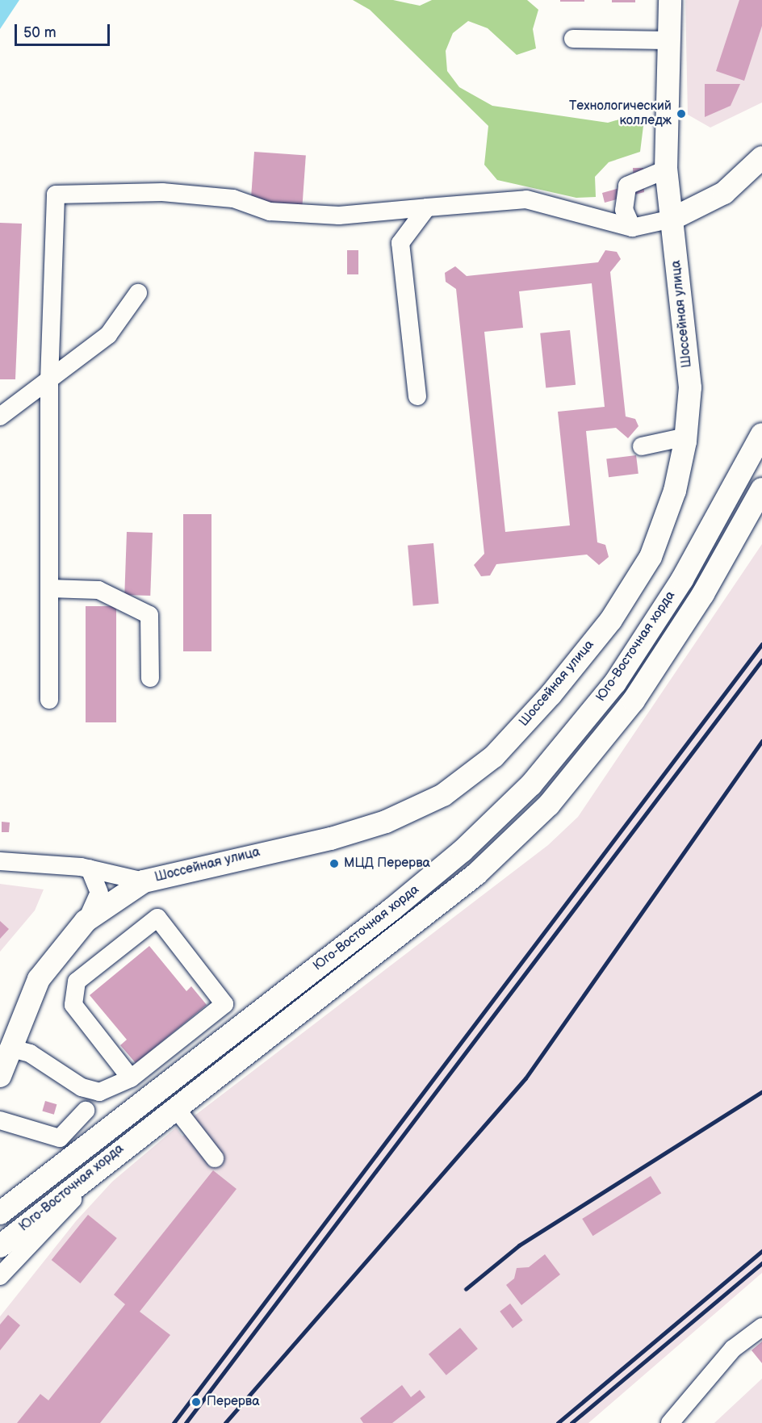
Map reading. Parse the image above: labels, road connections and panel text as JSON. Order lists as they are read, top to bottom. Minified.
{"streets":{"main road":["Шоссейная улица","Юго-Восточная хорда"]},"places":["Технологический колледж","МЦД Перерва","Перерва"],"scale_bar":"50 m"}
